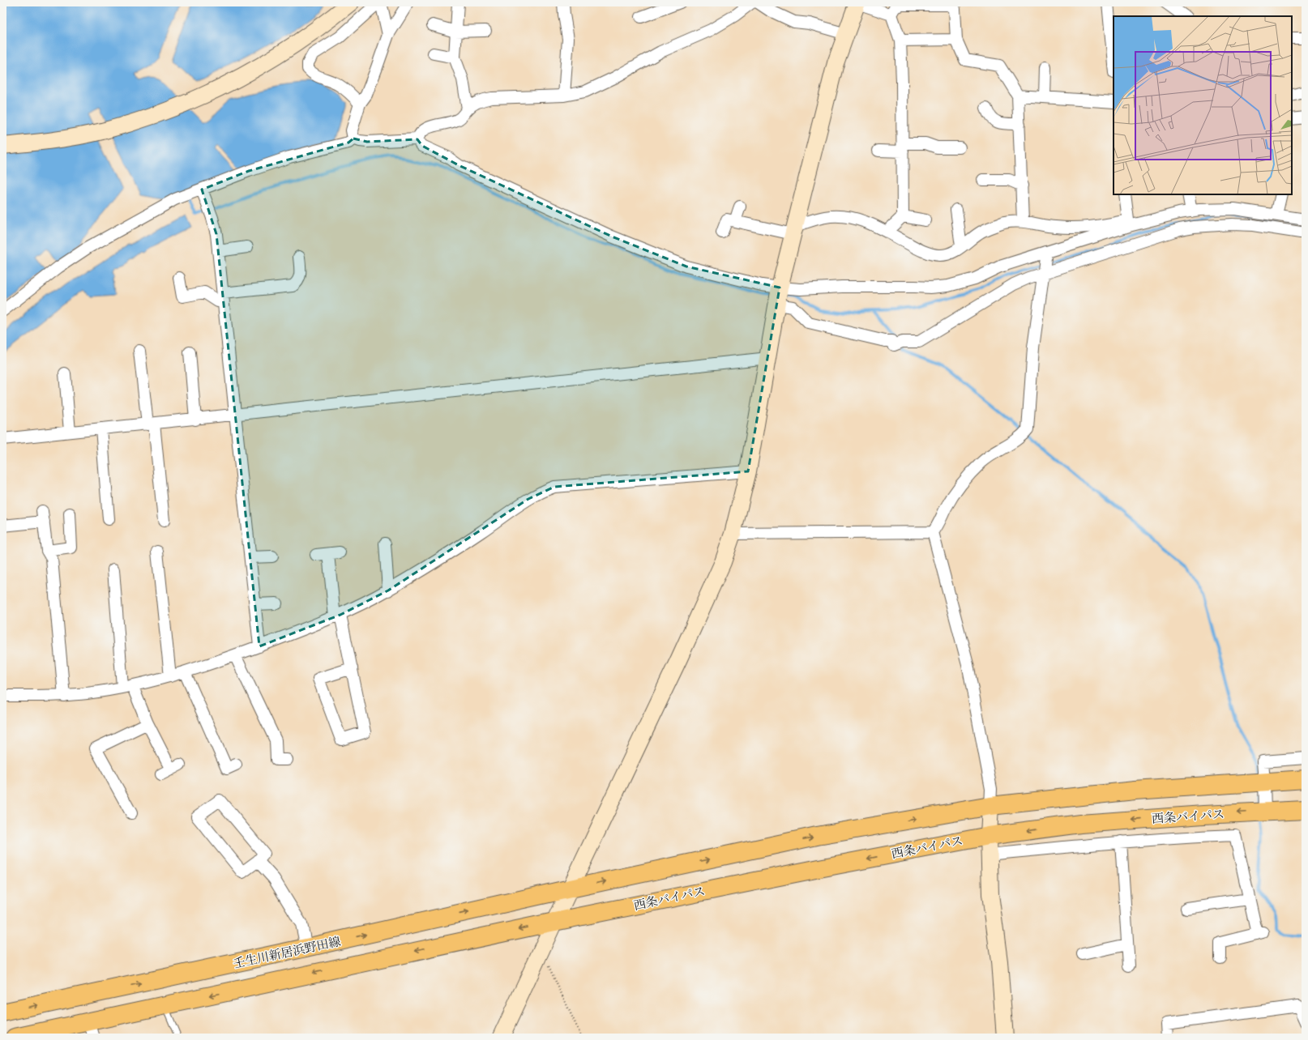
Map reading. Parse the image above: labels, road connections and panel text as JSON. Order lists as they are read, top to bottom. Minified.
{"streets":{"main road":["西条バイパス","壬生川新居浜野田線"]},"crossings":[["西条バイパス","壬生川新居浜野田線"]]}
